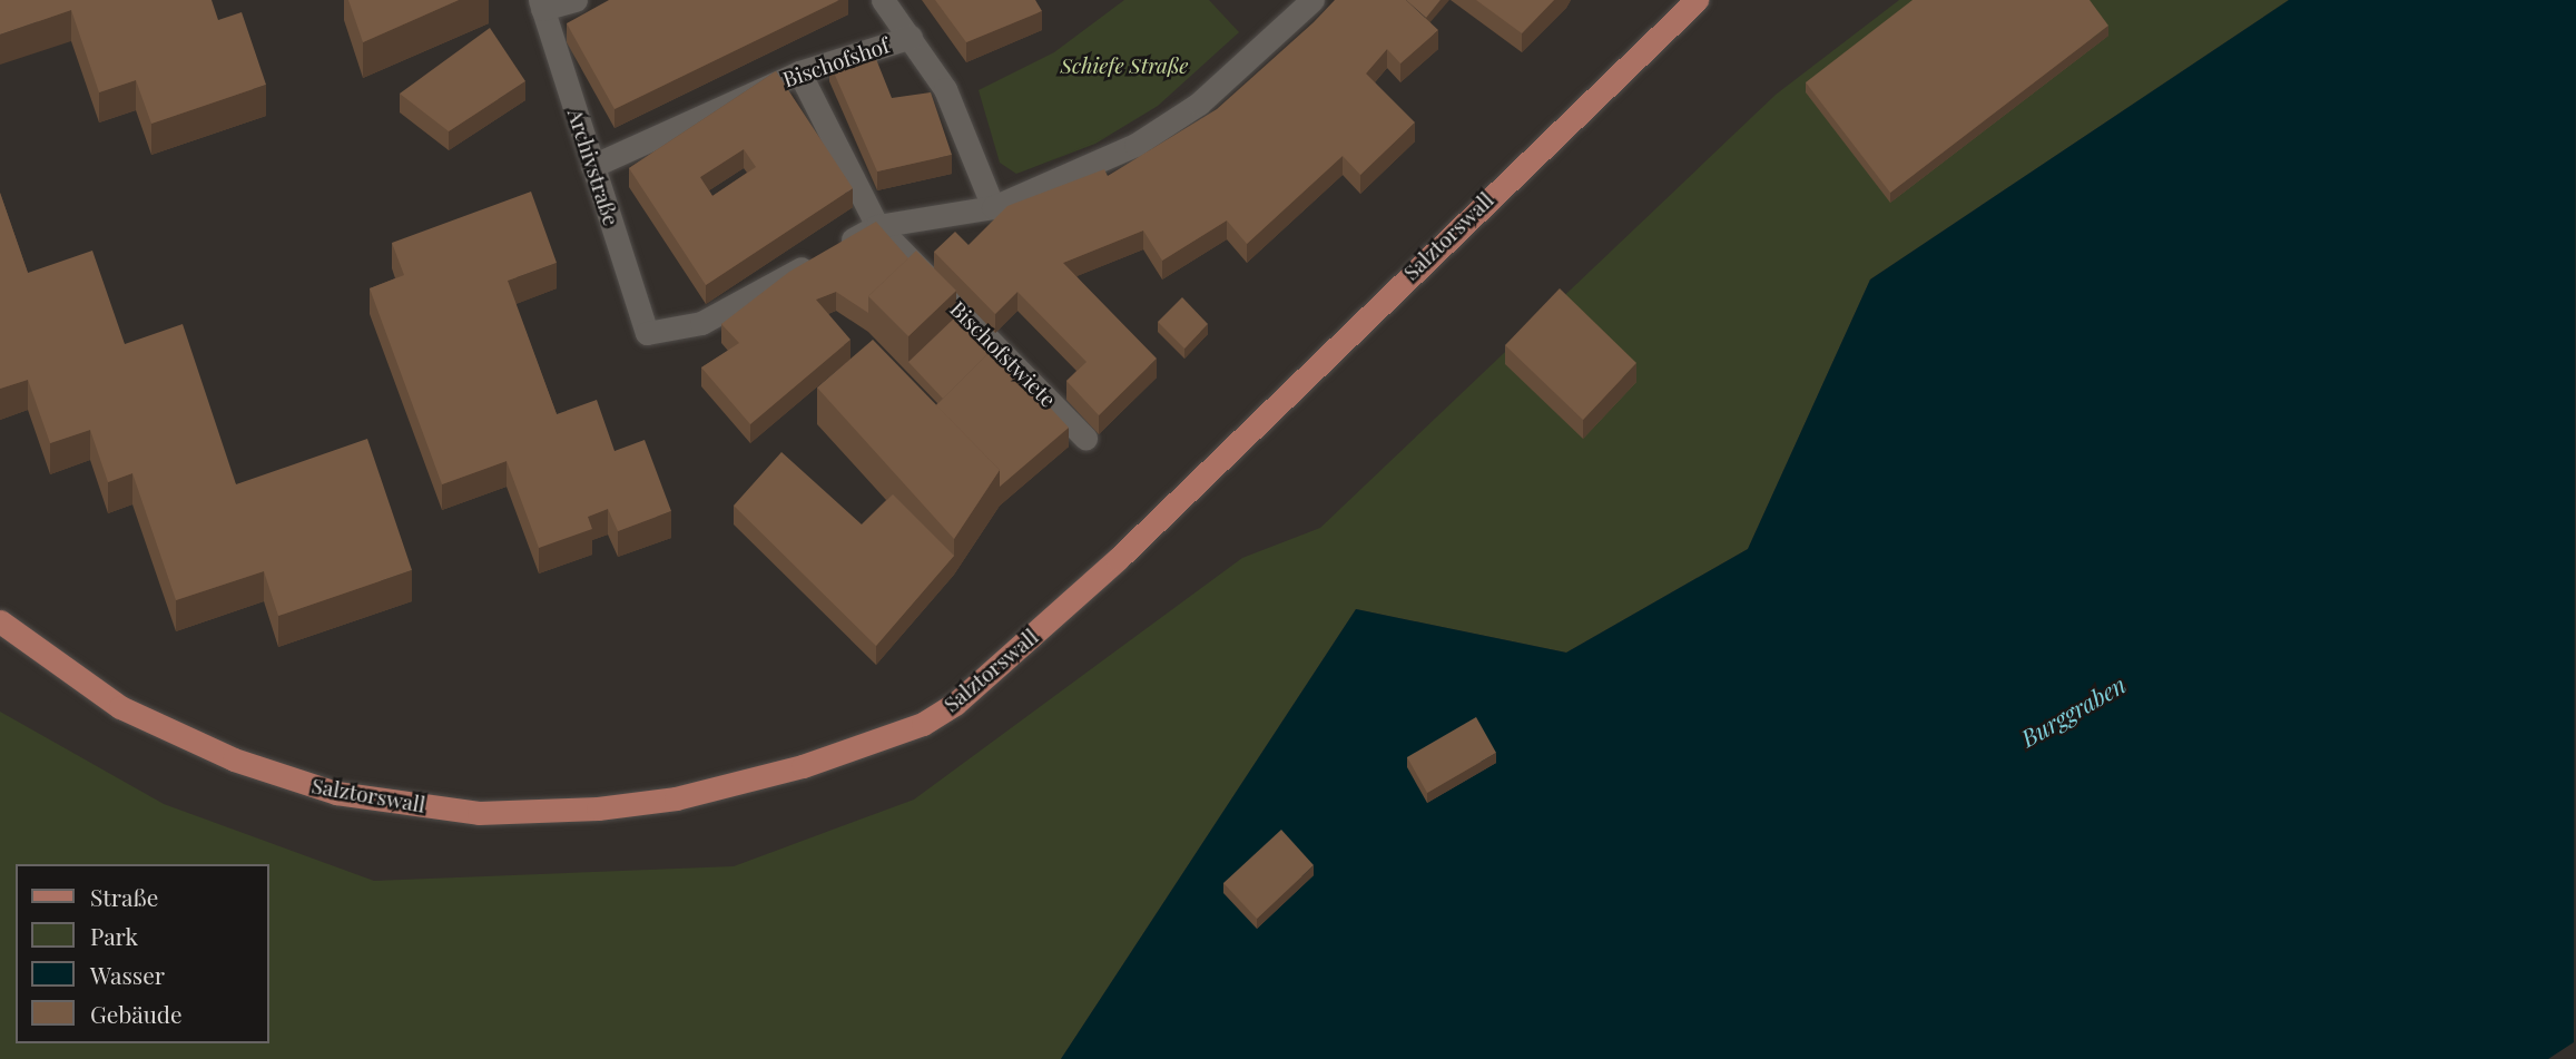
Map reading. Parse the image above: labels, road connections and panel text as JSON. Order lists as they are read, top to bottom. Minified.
{"streets":{"main road":["Salztorswall"],"street":["Bischofshof","Archivstraße","Bischofstwiete"]},"crossings":[["Bischofshof","Archivstraße"],["Bischofshof","Bischofstwiete"],["Archivstraße","Bischofstwiete"]],"water":["Burggraben"],"parks":["Schiefe Straße"],"legend":["Straße","Park","Wasser","Gebäude"]}
